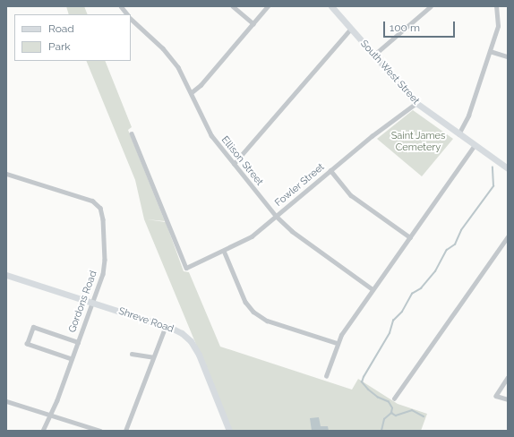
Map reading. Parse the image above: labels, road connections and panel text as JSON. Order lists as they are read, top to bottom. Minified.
{"streets":{"main road":["South West Street","Shreve Road"],"street":["Ellison Street","Fowler Street","Gordons Road"]},"crossings":[["South West Street","Fowler Street"],["Ellison Street","Fowler Street"],["Gordons Road","Shreve Road"]],"parks":["Saint James Cemetery"],"legend":["Road","Park"],"scale_bar":"100 m"}
